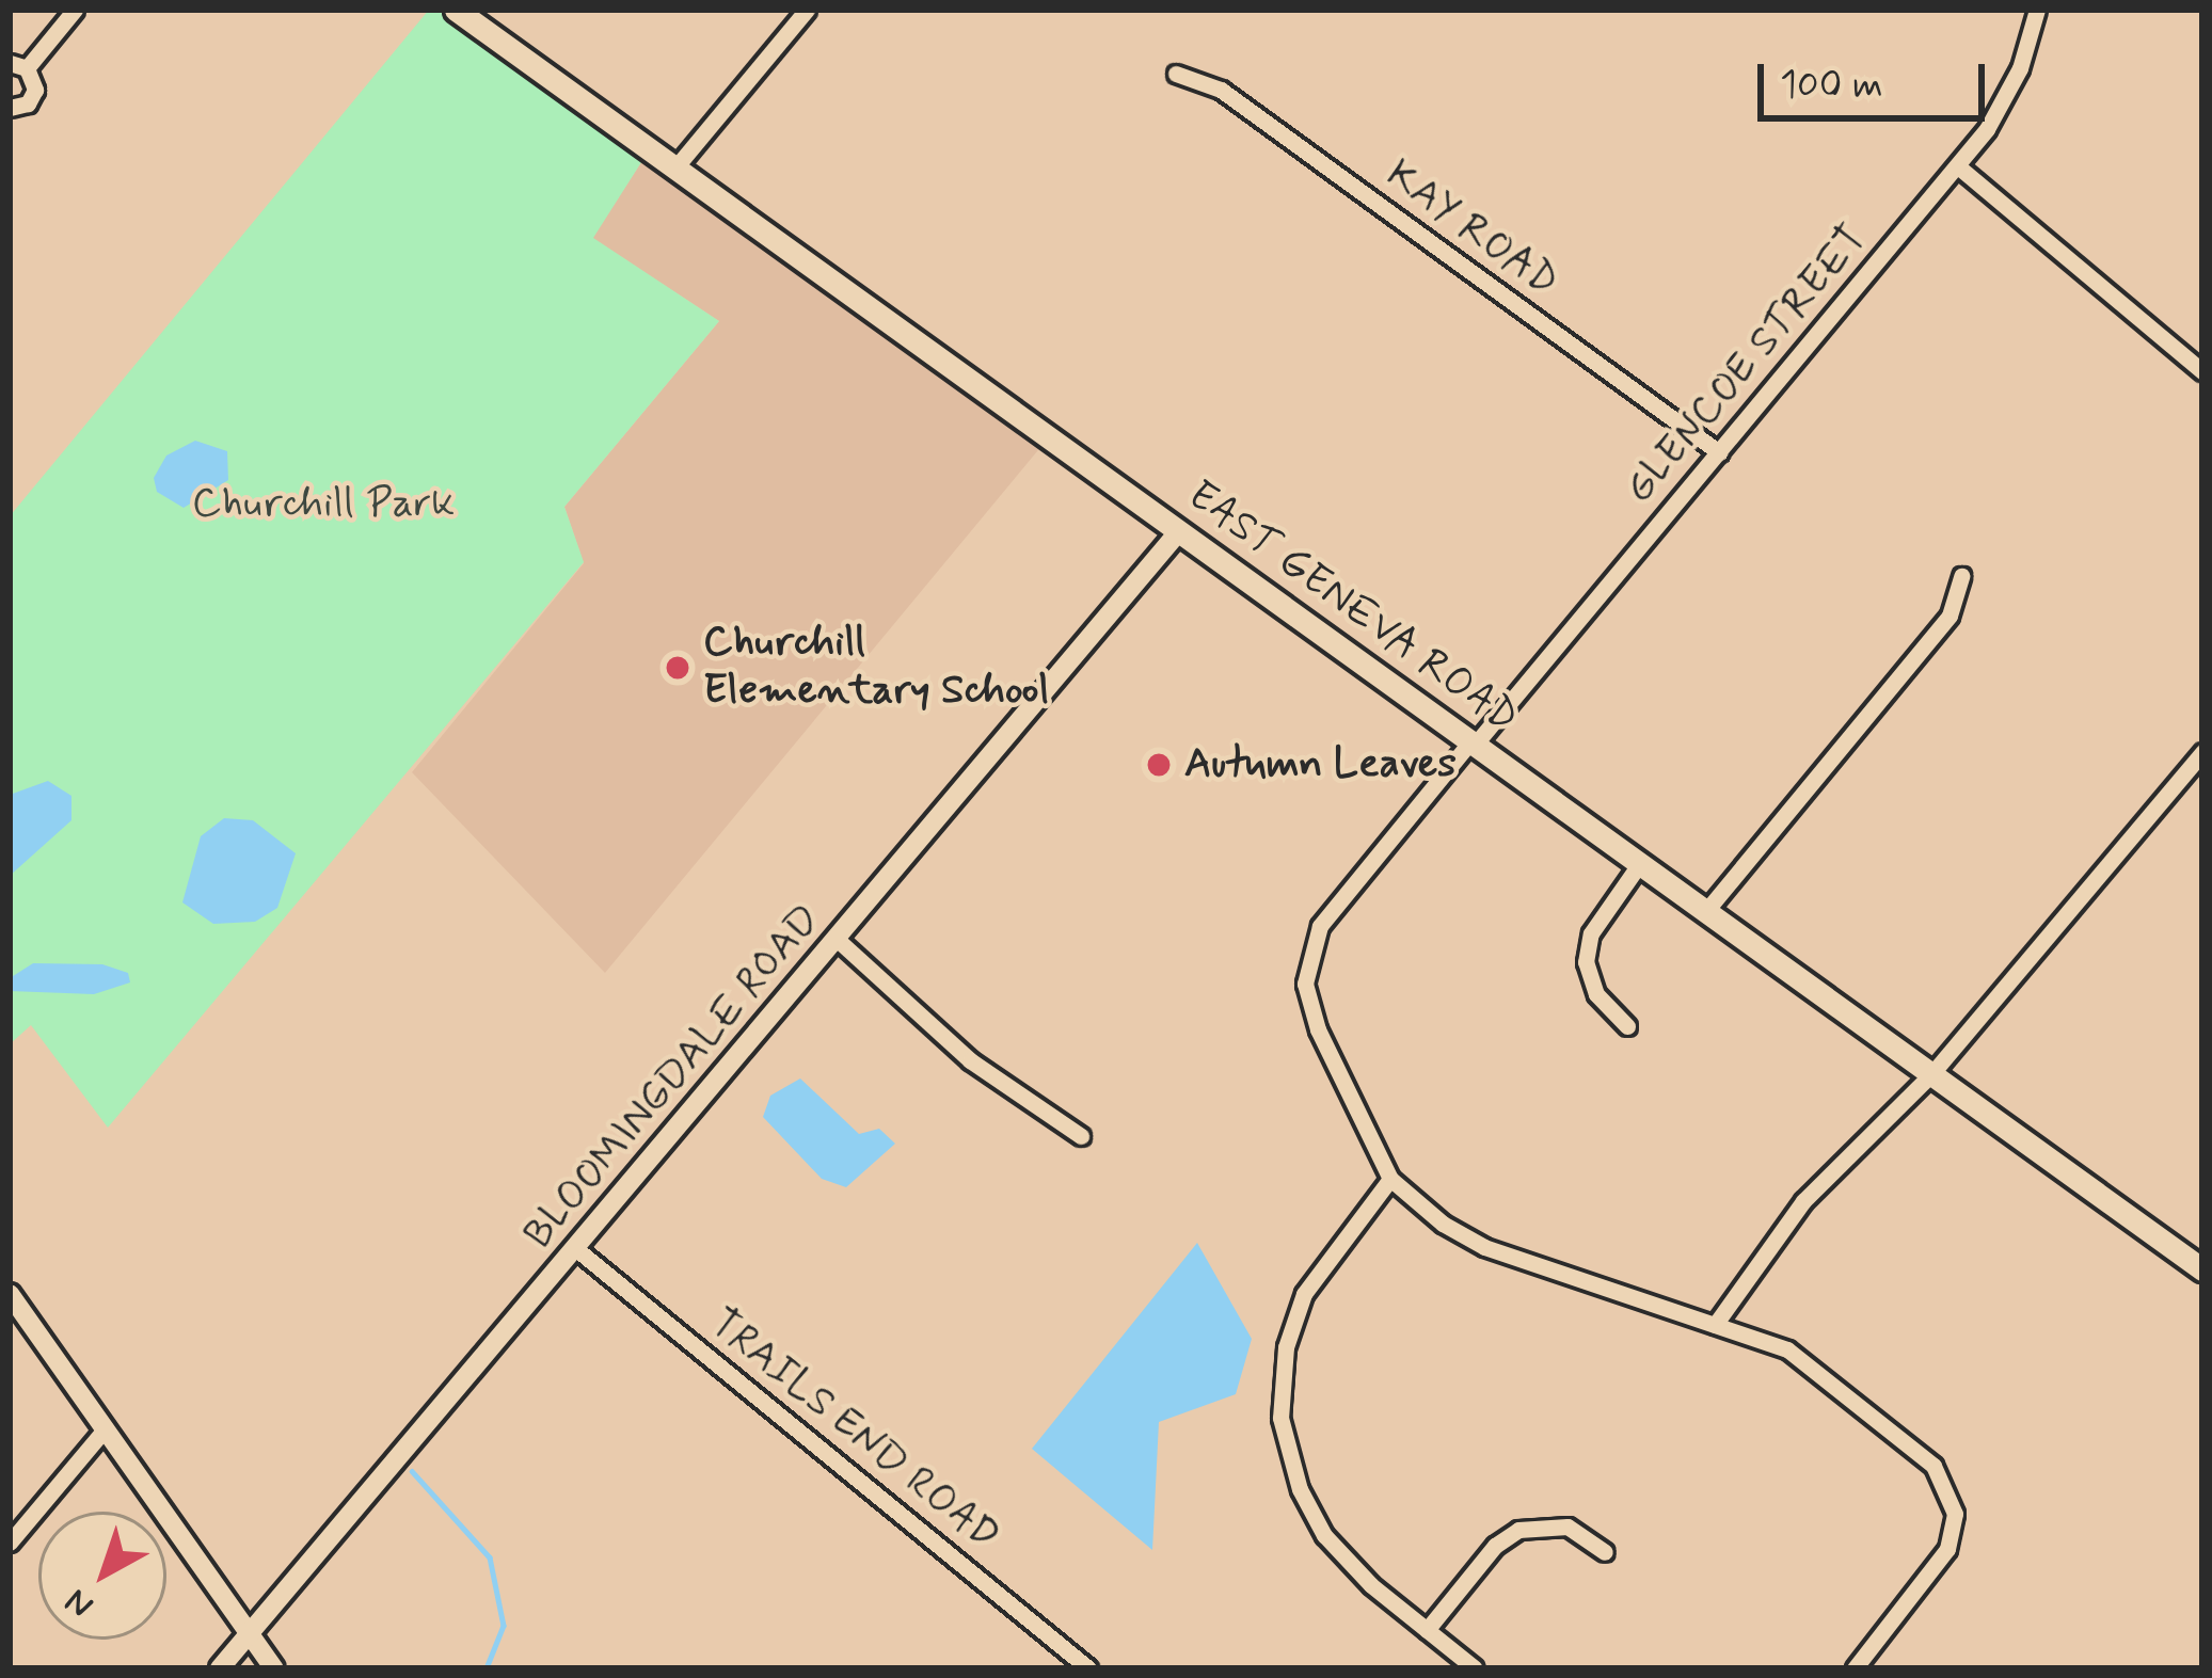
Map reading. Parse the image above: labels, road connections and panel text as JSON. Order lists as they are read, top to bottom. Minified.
{"streets":{"main road":["EAST GENEVA ROAD"],"street":["KAY ROAD","GLENCOE STREET","BLOOMINGDALE ROAD","TRAILS END ROAD"]},"crossings":[["KAY ROAD","GLENCOE STREET"],["GLENCOE STREET","EAST GENEVA ROAD"],["EAST GENEVA ROAD","BLOOMINGDALE ROAD"],["BLOOMINGDALE ROAD","TRAILS END ROAD"]],"parks":["Churchill Park"],"places":["Churchill Elementary School","Autumn Leaves"],"scale_bar":"100 m","north":"bottom left"}
